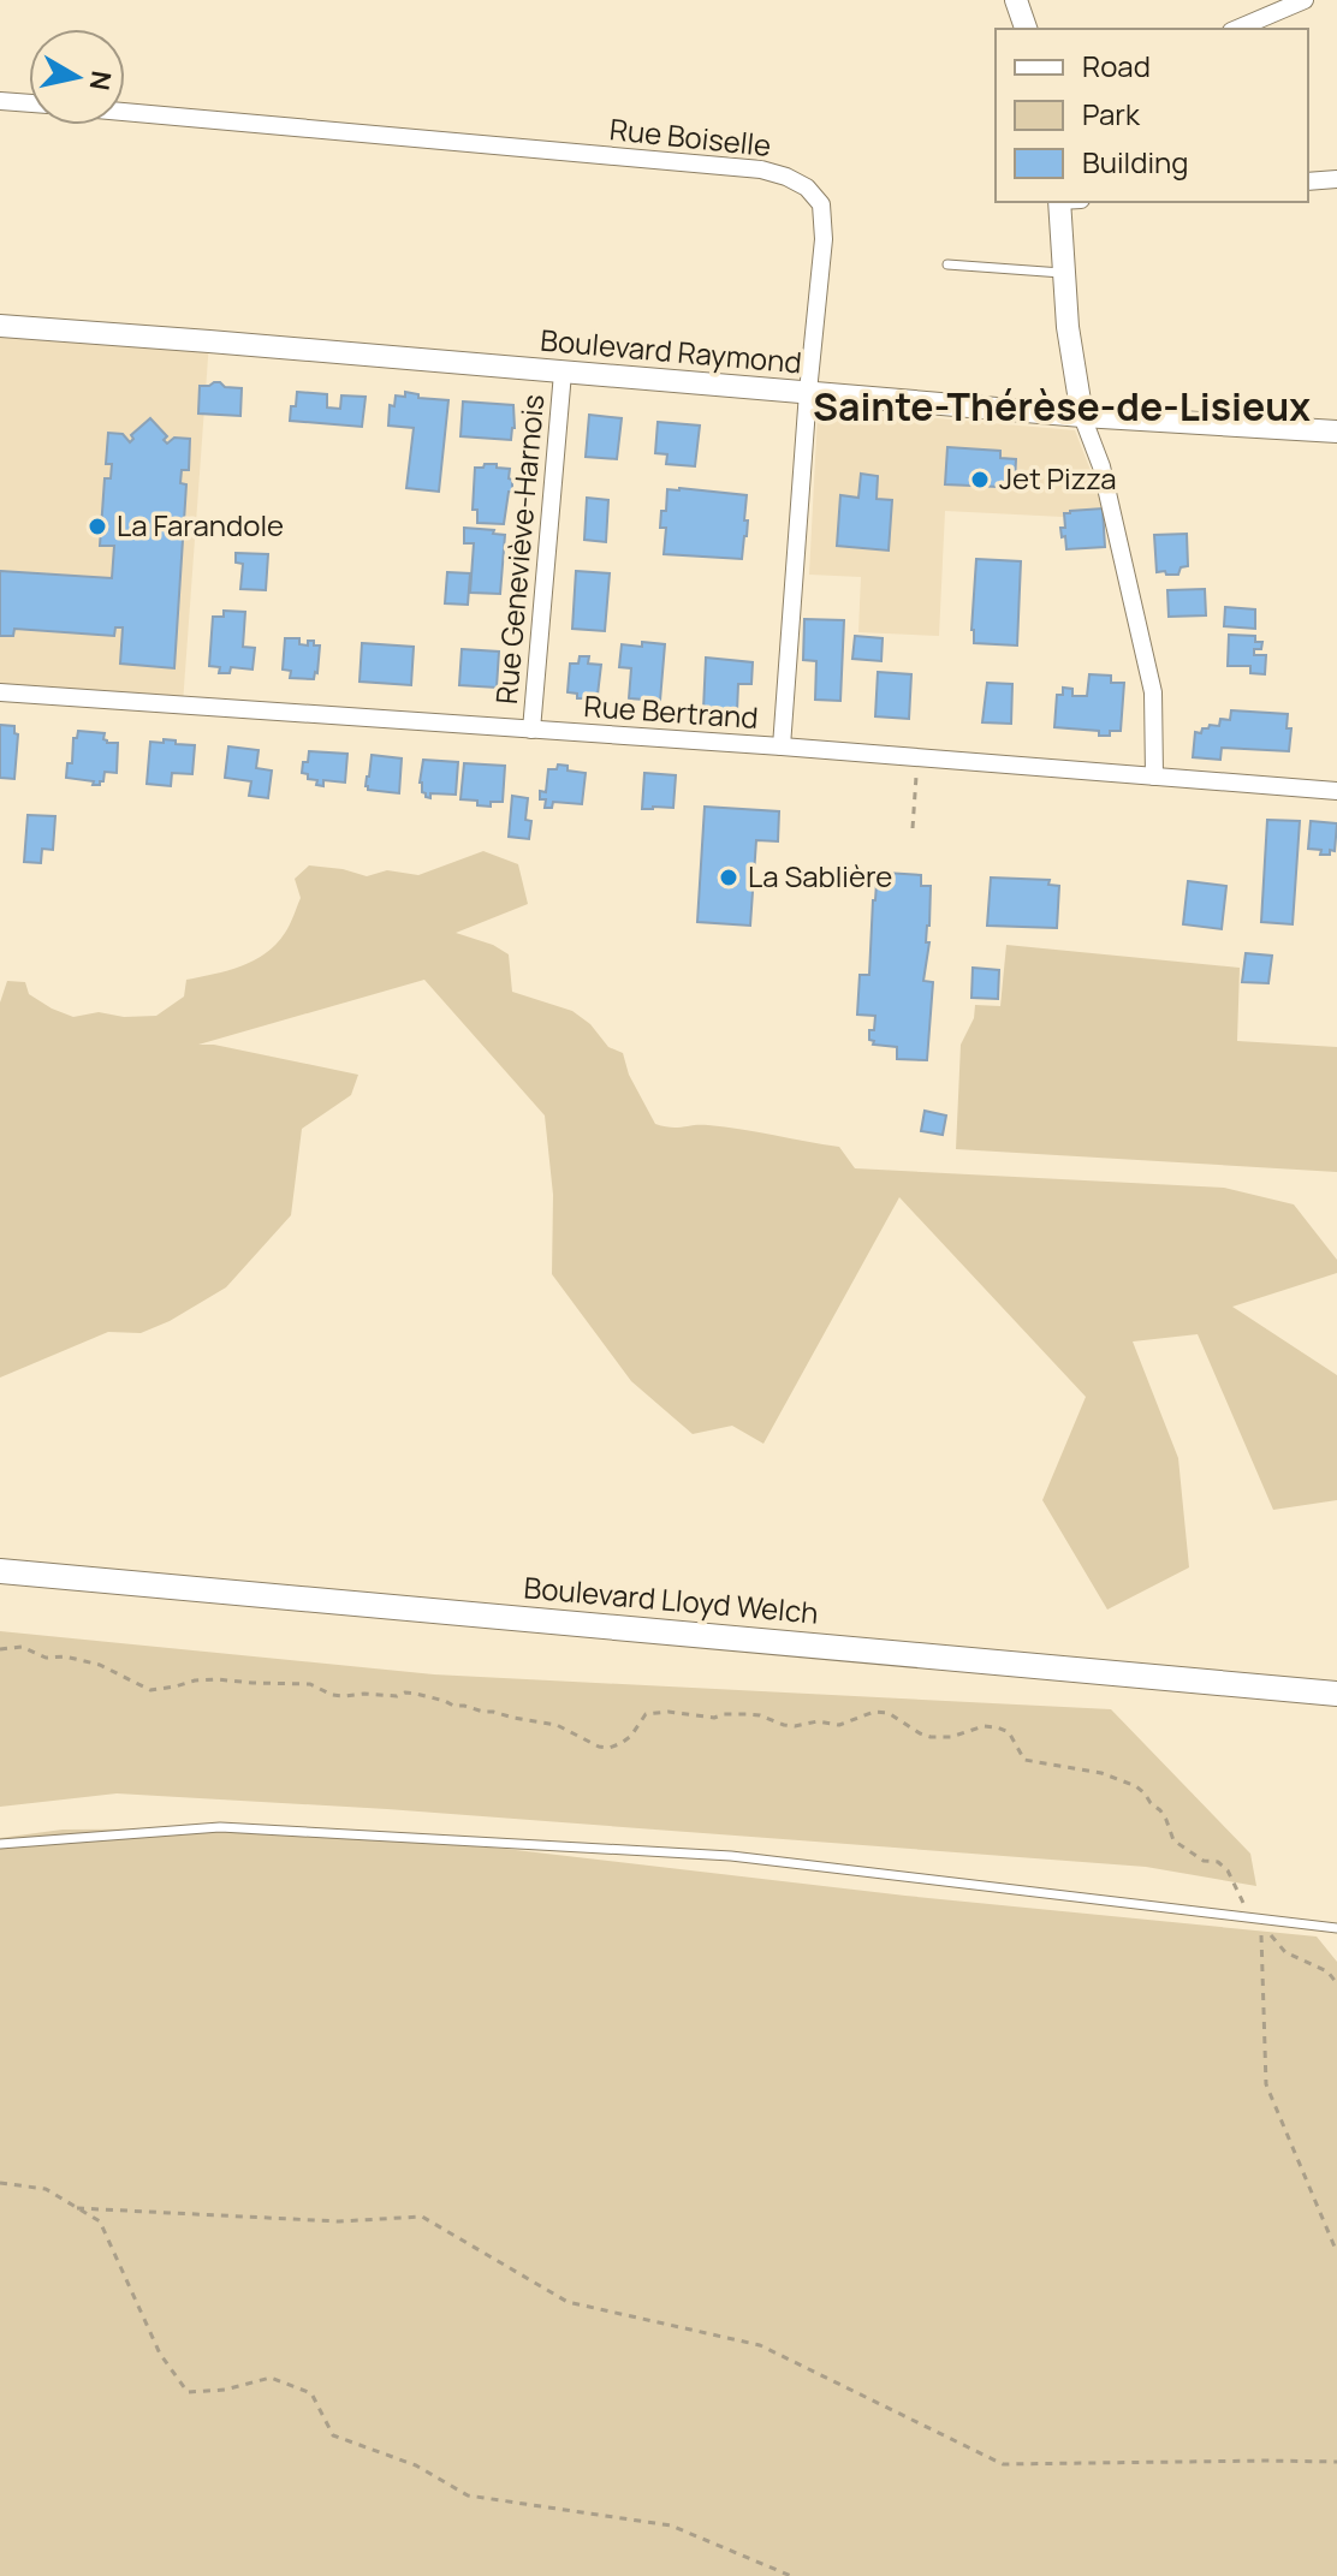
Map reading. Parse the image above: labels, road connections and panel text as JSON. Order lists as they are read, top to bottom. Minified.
{"streets":{"main road":["Boulevard Lloyd Welch"],"street":["Rue Boiselle","Boulevard Raymond","Rue Geneviève-Harnois","Rue Bertrand"]},"crossings":[["Rue Boiselle","Boulevard Raymond"],["Rue Boiselle","Rue Bertrand"],["Boulevard Raymond","Rue Geneviève-Harnois"],["Rue Geneviève-Harnois","Rue Bertrand"]],"districts":["Sainte-Thérèse-de-Lisieux"],"places":["Jet Pizza","La Farandole","La Sablière"],"legend":["Road","Park","Building"],"north":"right"}
